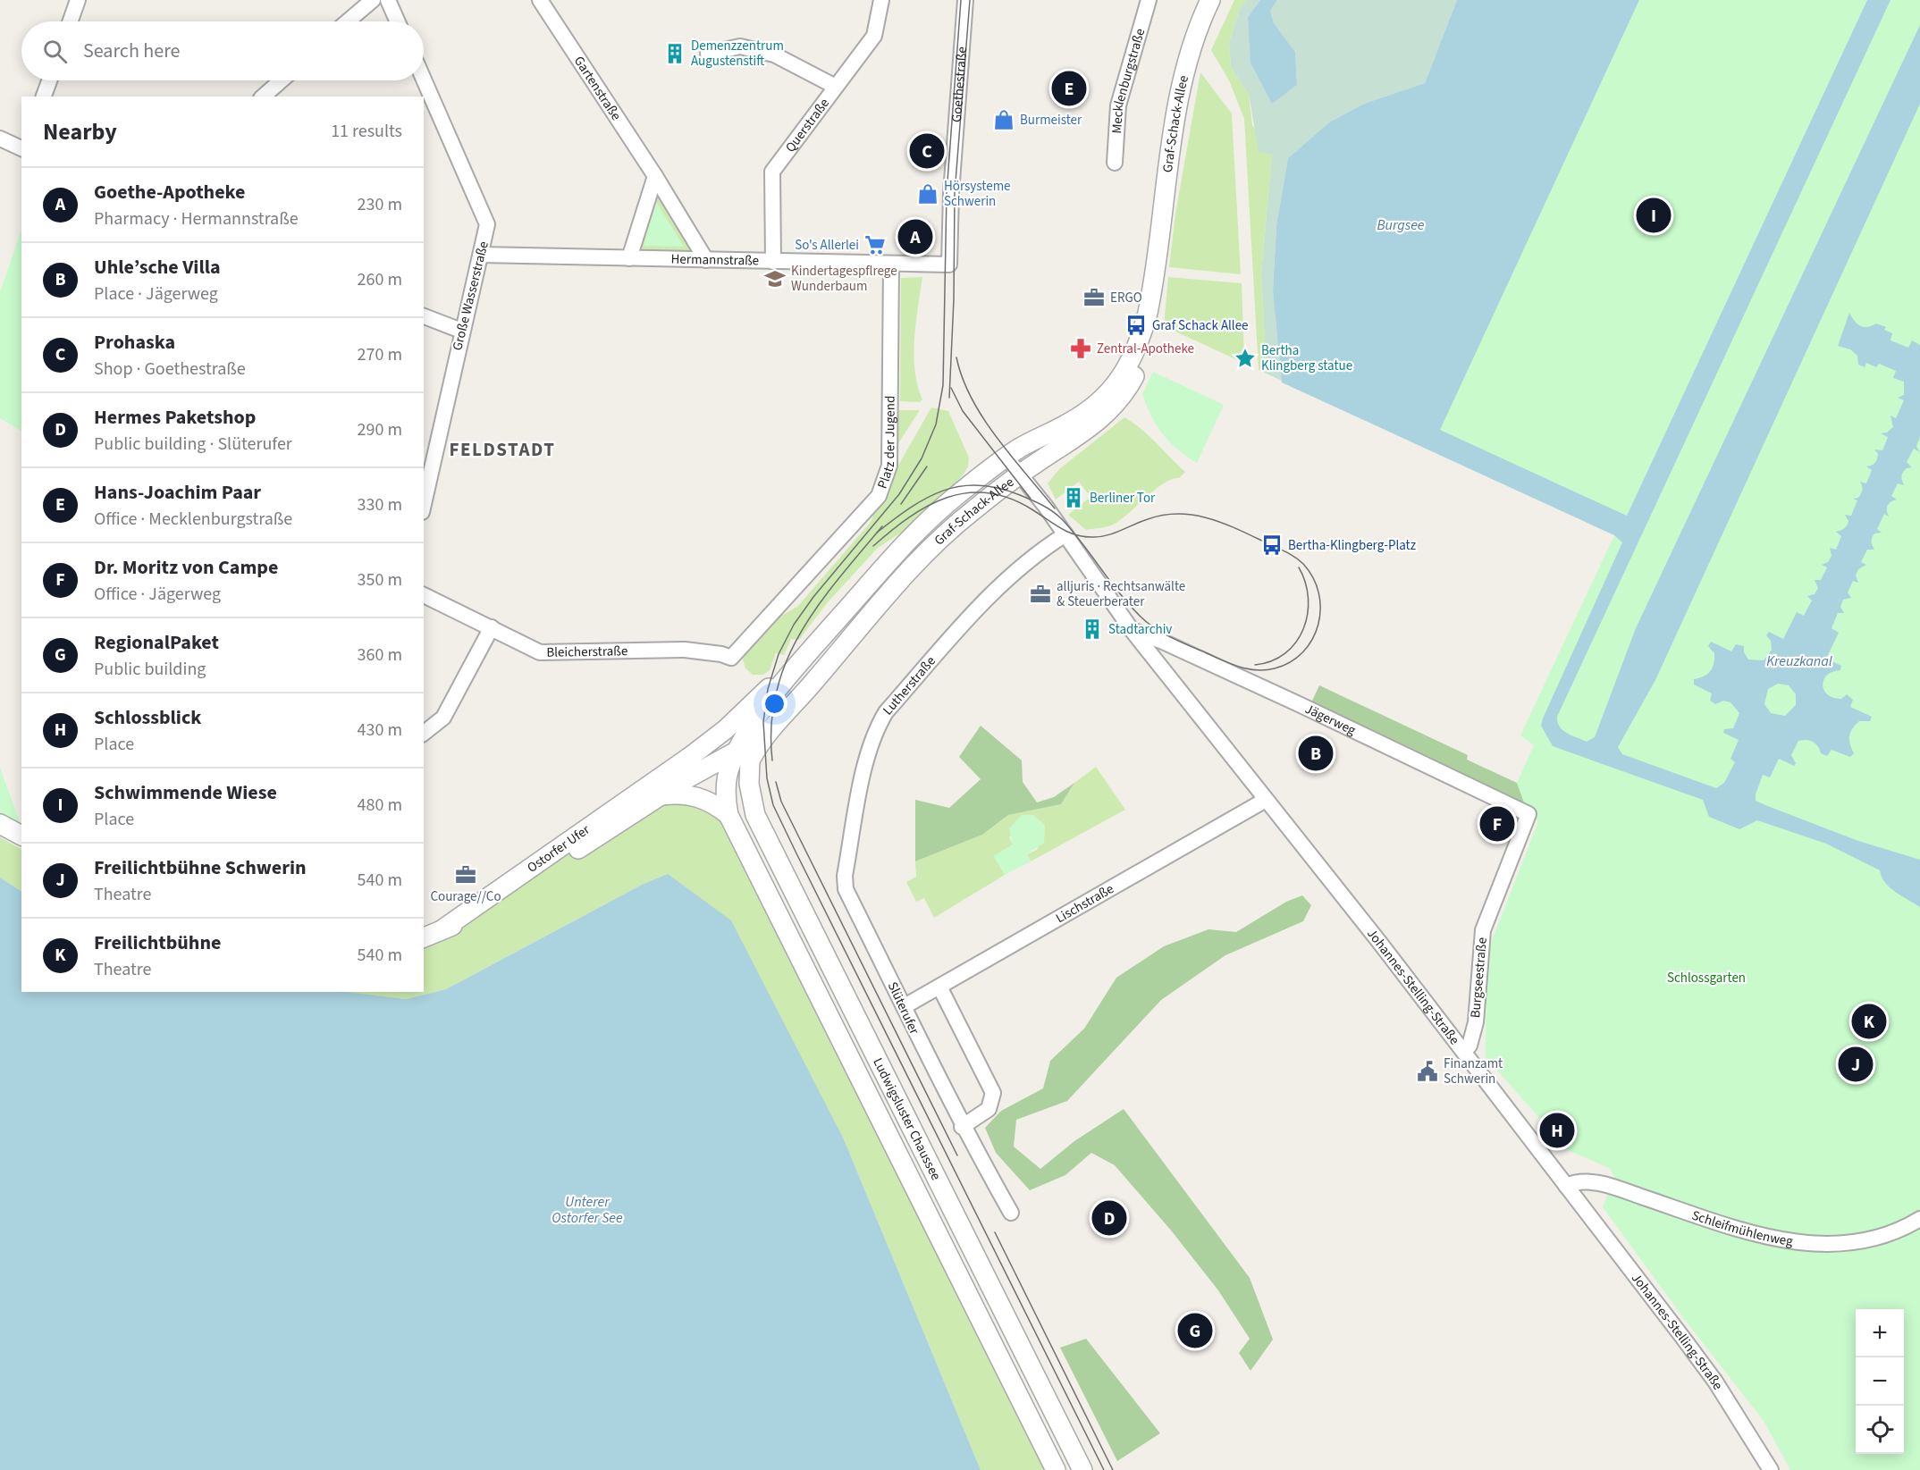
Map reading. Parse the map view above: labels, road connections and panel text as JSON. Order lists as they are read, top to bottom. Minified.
{"streets":{"street":["Mecklenburgstraße","Goethestraße","Gartenstraße","Graf-Schack-Allee","Querstraße","Hermannstraße","Große Wasserstraße","Platz der Jugend","Bleicherstraße","Lutherstraße","Jägerweg","Ostorfer Ufer","Lischstraße","Burgseestraße","Johannes-Stelling-Straße","Slüterufer","Ludwigsluster Chaussee","Schleifmühlenweg"]},"crossings":[["Goethestraße","Hermannstraße"],["Gartenstraße","Hermannstraße"],["Graf-Schack-Allee","Ostorfer Ufer"],["Graf-Schack-Allee","Ludwigsluster Chaussee"],["Querstraße","Hermannstraße"],["Hermannstraße","Große Wasserstraße"],["Hermannstraße","Platz der Jugend"],["Platz der Jugend","Bleicherstraße"],["Lutherstraße","Johannes-Stelling-Straße"],["Lutherstraße","Slüterufer"],["Jägerweg","Burgseestraße"],["Jägerweg","Johannes-Stelling-Straße"],["Ostorfer Ufer","Ludwigsluster Chaussee"],["Lischstraße","Johannes-Stelling-Straße"],["Lischstraße","Slüterufer"],["Burgseestraße","Johannes-Stelling-Straße"],["Johannes-Stelling-Straße","Schleifmühlenweg"]],"districts":["FELDSTADT"],"water":["Burgsee","Kreuzkanal","Unterer Ostorfer See"],"parks":["Schlossgarten"],"places":{"building":["Demenzzentrum Augustenstift","Berliner Tor","Stadtarchiv"],"shop":["Burmeister","Hörsysteme Schwerin"],"supermarket":["So's Allerlei"],"school or university":["Kindertagespflrege Wunderbaum"],"office":["ERGO","alljuris · Rechtsanwälte & Steuerberater","Courage//Co"],"bus stop":["Graf Schack Allee","Bertha-Klingberg-Platz"],"pharmacy":["Zentral-Apotheke"],"place":["Bertha Klingberg statue"],"public building":["Finanzamt Schwerin"]},"page":{"search":"Search here","pins":["E","C","I","A","B","F","K","J","H","D","G"],"heading":["Nearby","11 results"],"list":[{"mark":"A","name":"Goethe-Apotheke","note":"Pharmacy · Hermannstraße","value":"230 m"},{"mark":"B","name":"Uhle’sche Villa","note":"Place · Jägerweg","value":"260 m"},{"mark":"C","name":"Prohaska","note":"Shop · Goethestraße","value":"270 m"},{"mark":"D","name":"Hermes Paketshop","note":"Public building · Slüterufer","value":"290 m"},{"mark":"E","name":"Hans-Joachim Paar","note":"Office · Mecklenburgstraße","value":"330 m"},{"mark":"F","name":"Dr. Moritz von Campe","note":"Office · Jägerweg","value":"350 m"},{"mark":"G","name":"RegionalPaket","note":"Public building","value":"360 m"},{"mark":"H","name":"Schlossblick","note":"Place","value":"430 m"},{"mark":"I","name":"Schwimmende Wiese","note":"Place","value":"480 m"},{"mark":"J","name":"Freilichtbühne Schwerin","note":"Theatre","value":"540 m"},{"mark":"K","name":"Freilichtbühne","note":"Theatre","value":"540 m"}],"map_buttons":["+","−"]}}
